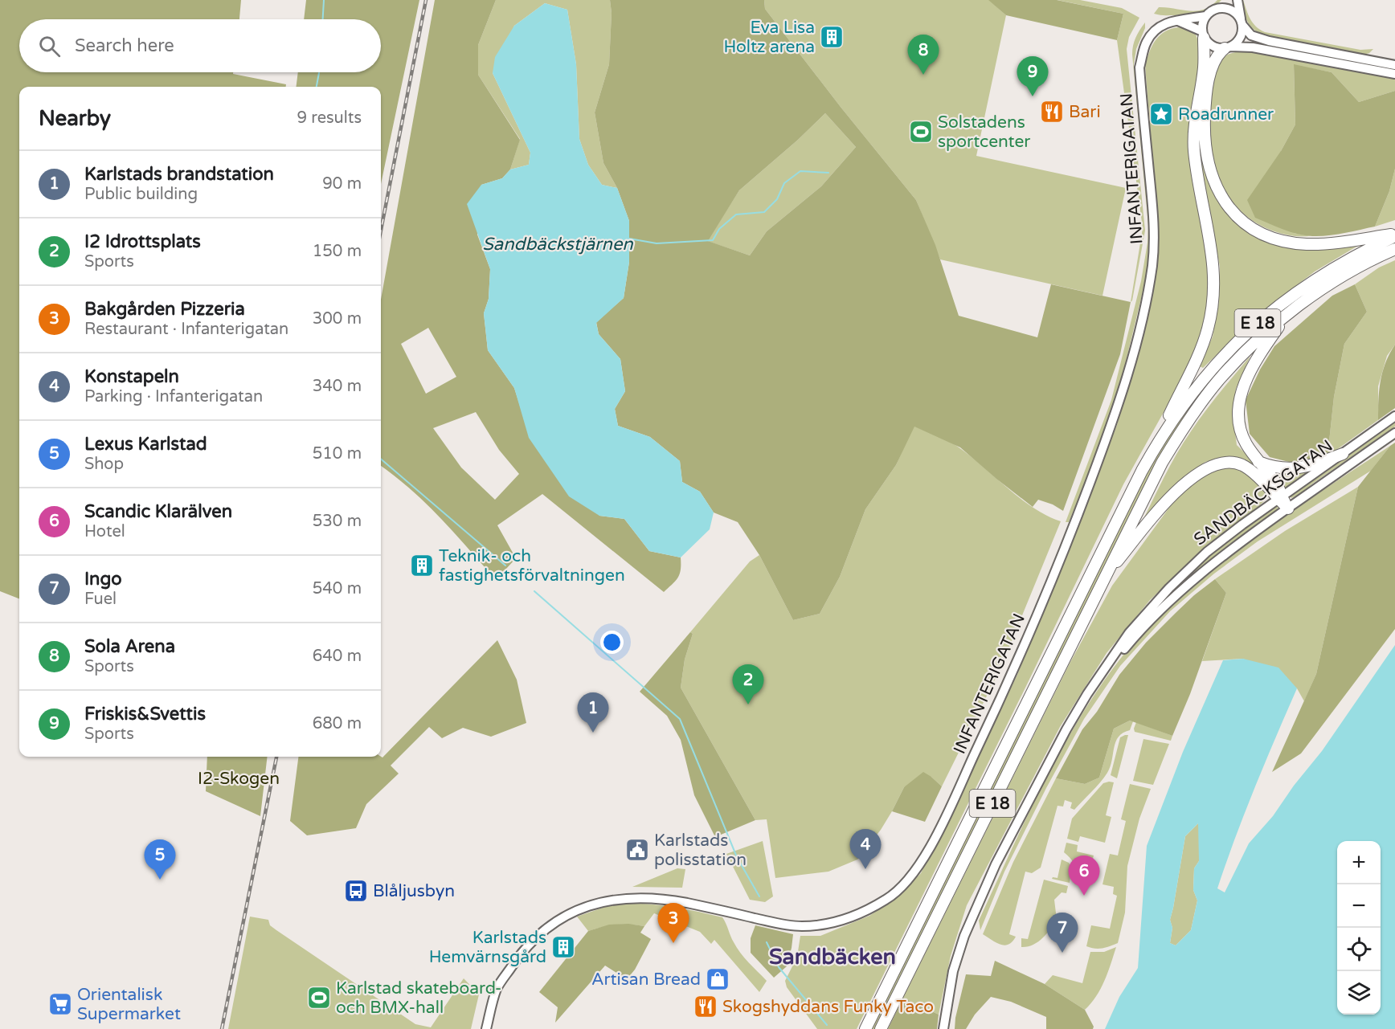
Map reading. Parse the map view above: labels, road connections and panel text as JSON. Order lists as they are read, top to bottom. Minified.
{"streets":{"highway":["E 18"],"street":["INFANTERIGATAN","SANDBÄCKSGATAN"]},"districts":["Sandbäcken"],"water":["Sandbäckstjärnen"],"parks":["I2-Skogen"],"places":{"building":["Eva Lisa Holtz arena","Teknik- och fastighetsförvaltningen","Karlstads Hemvärnsgård"],"restaurant":["Bari","Skogshyddans Funky Taco"],"place":["Roadrunner"],"sports":["Solstadens sportcenter","Karlstad skateboard- och BMX-hall"],"public building":["Karlstads polisstation"],"bus stop":["Blåljusbyn"],"shop":["Artisan Bread"],"supermarket":["Orientalisk Supermarket"]},"page":{"search":"Search here","pins":["8","9","2","1","4","5","6","3","7"],"heading":["Nearby","9 results"],"list":[{"mark":"1","name":"Karlstads brandstation","note":"Public building","value":"90 m"},{"mark":"2","name":"I2 Idrottsplats","note":"Sports","value":"150 m"},{"mark":"3","name":"Bakgården Pizzeria","note":"Restaurant · Infanterigatan","value":"300 m"},{"mark":"4","name":"Konstapeln","note":"Parking · Infanterigatan","value":"340 m"},{"mark":"5","name":"Lexus Karlstad","note":"Shop","value":"510 m"},{"mark":"6","name":"Scandic Klarälven","note":"Hotel","value":"530 m"},{"mark":"7","name":"Ingo","note":"Fuel","value":"540 m"},{"mark":"8","name":"Sola Arena","note":"Sports","value":"640 m"},{"mark":"9","name":"Friskis&Svettis","note":"Sports","value":"680 m"}],"map_buttons":["+","−"]}}
